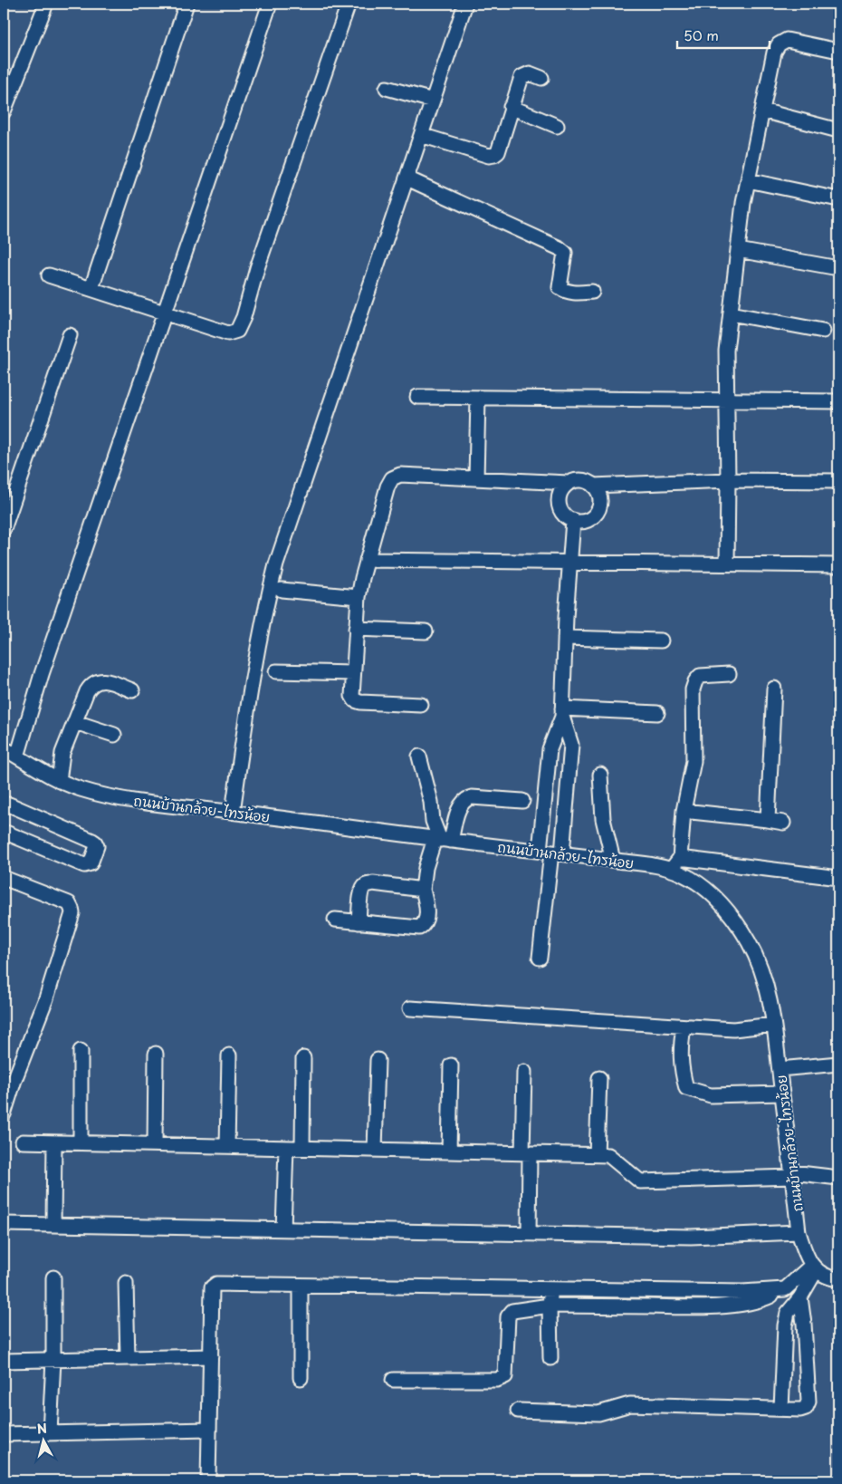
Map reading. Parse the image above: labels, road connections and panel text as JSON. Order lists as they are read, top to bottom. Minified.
{"streets":{"street":["ถนนบ้านกล้วย-ไทรน้อย"]},"scale_bar":"50 m","north":"top"}
